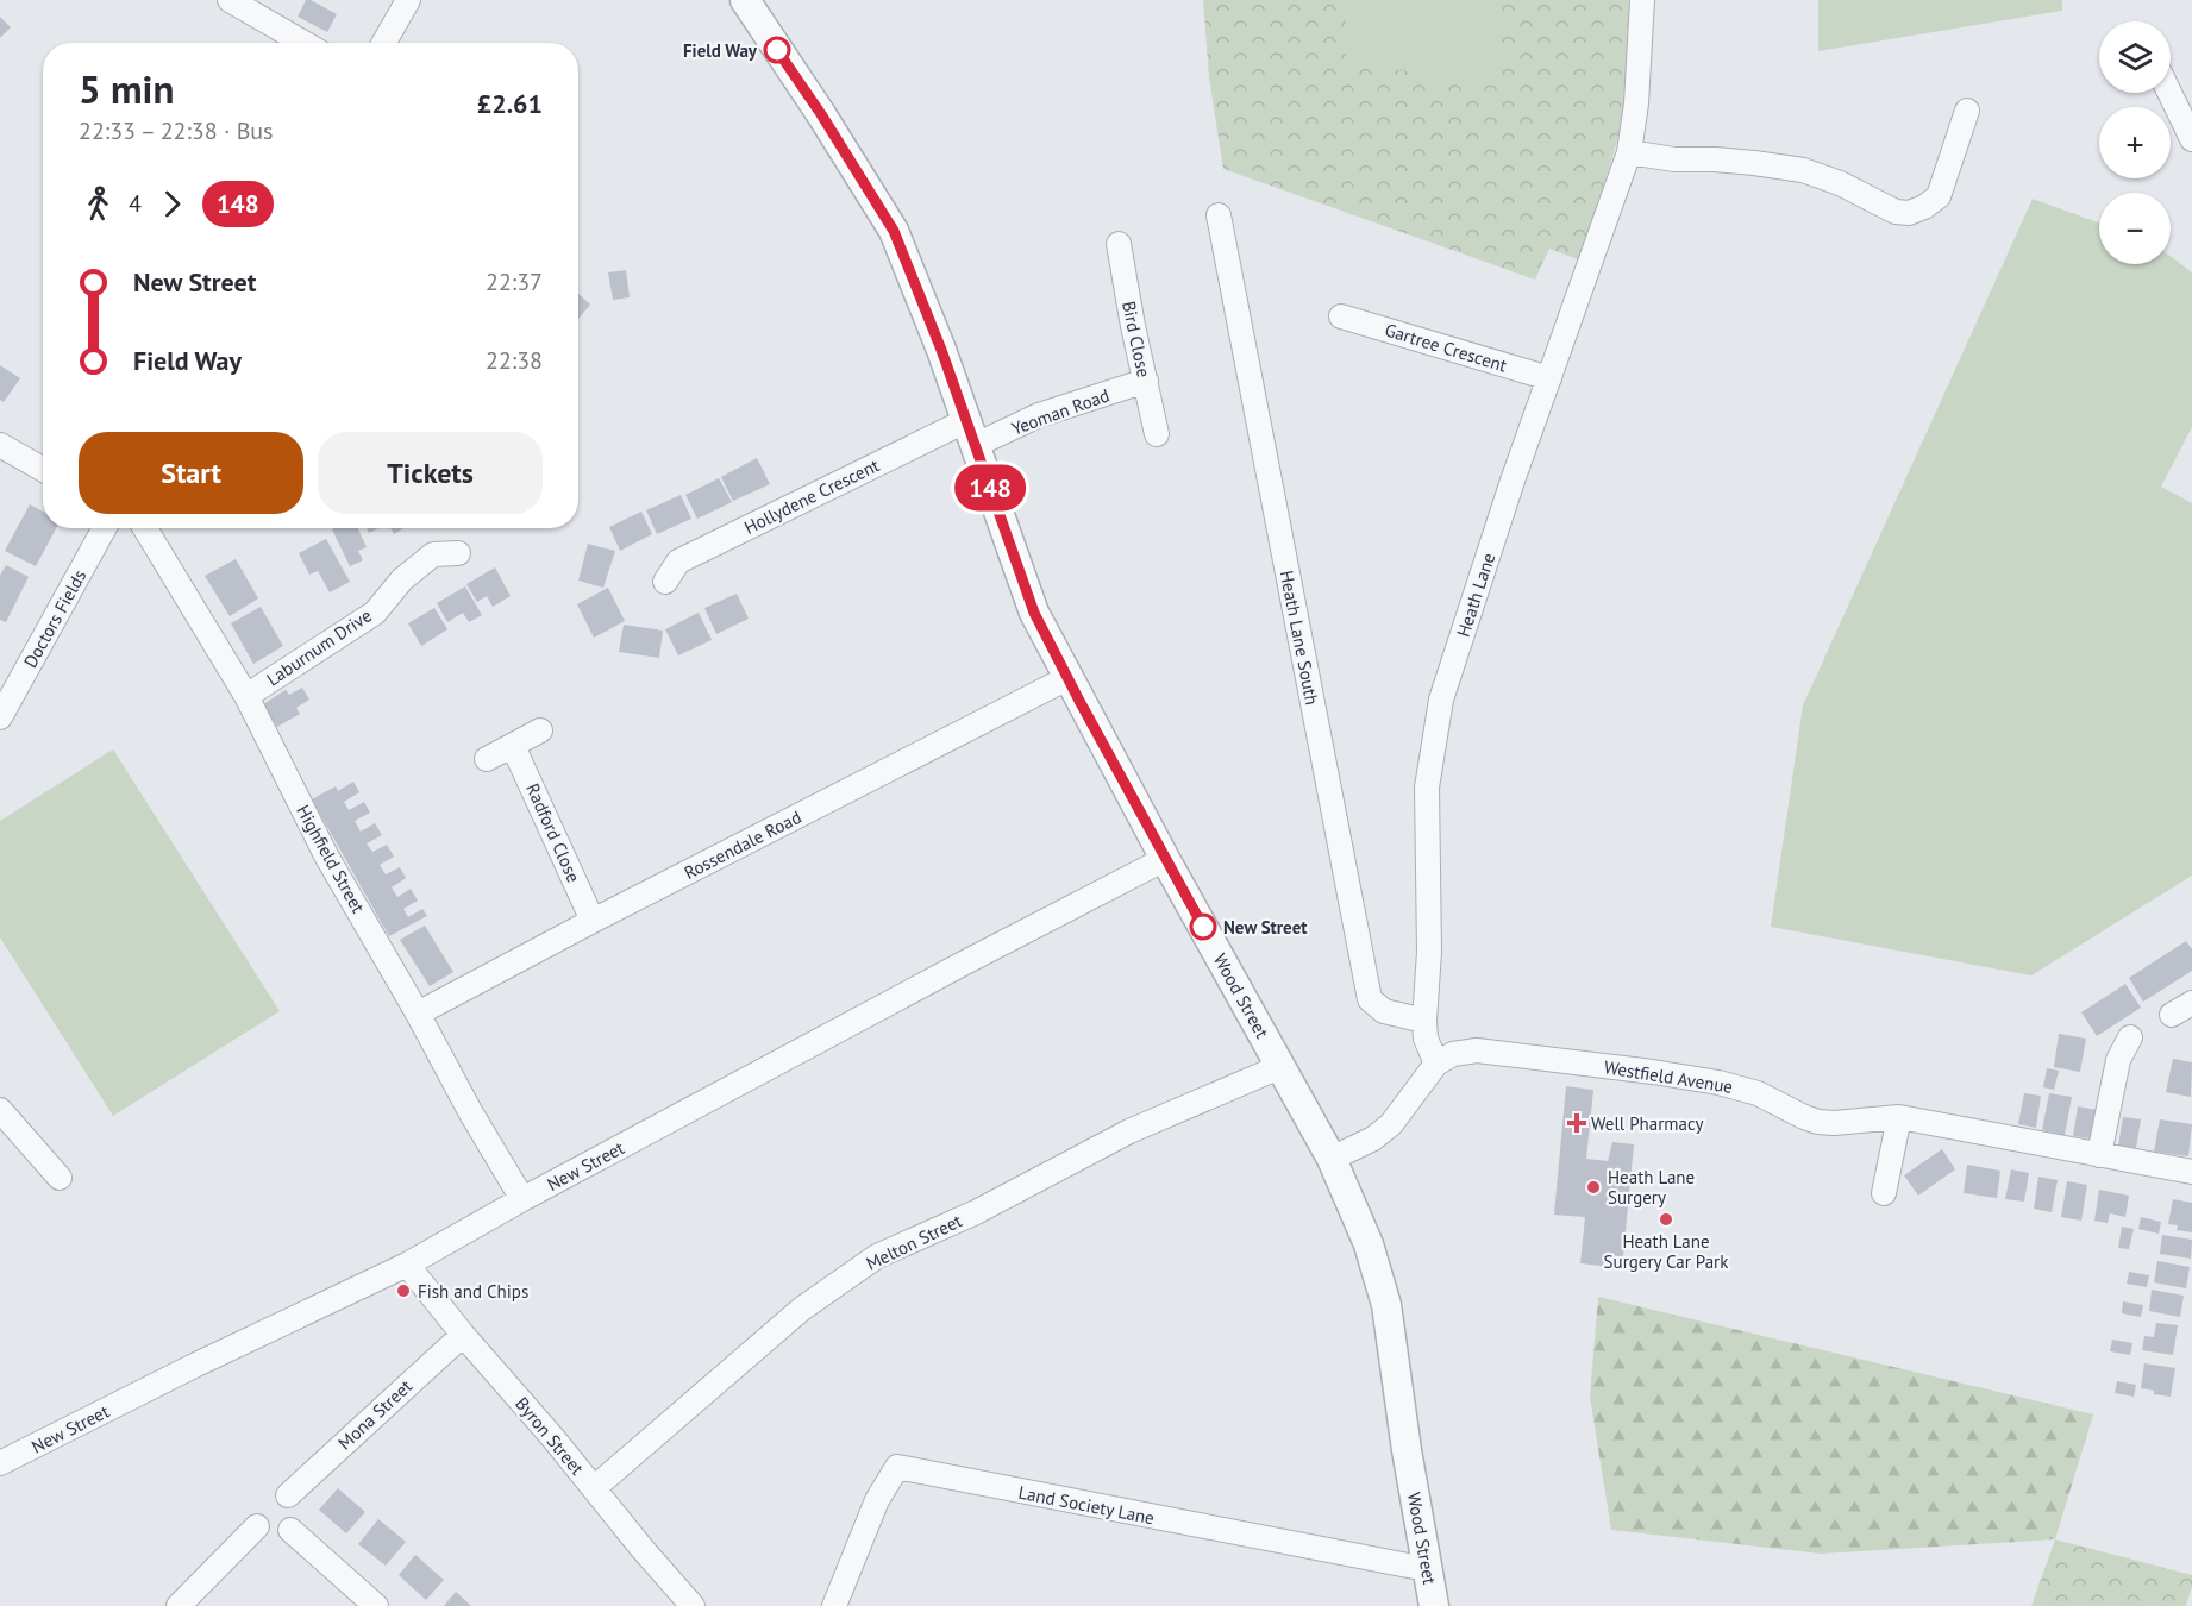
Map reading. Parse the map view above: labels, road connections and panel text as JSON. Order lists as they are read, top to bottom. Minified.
{"streets":{"street":["Bird Close","Gartree Crescent","Yeoman Road","Hollydene Crescent","Heath Lane","Doctors Fields","Heath Lane South","Laburnum Drive","Radford Close","Rossendale Road","Highfield Street","Wood Street","Westfield Avenue","New Street","Melton Street","Mona Street","Byron Street","Land Society Lane"]},"crossings":[["Bird Close","Yeoman Road"],["Gartree Crescent","Heath Lane"],["Yeoman Road","Hollydene Crescent"],["Yeoman Road","Wood Street"],["Hollydene Crescent","Wood Street"],["Heath Lane","Heath Lane South"],["Heath Lane","Westfield Avenue"],["Laburnum Drive","Highfield Street"],["Radford Close","Rossendale Road"],["Rossendale Road","Highfield Street"],["Rossendale Road","Wood Street"],["Highfield Street","New Street"],["Wood Street","New Street"],["Wood Street","Melton Street"],["Wood Street","Land Society Lane"],["New Street","Byron Street"],["Melton Street","Byron Street"],["Mona Street","Byron Street"]],"places":{"other":["Field Way","New Street","Heath Lane Surgery","Heath Lane Surgery Car Park","Fish and Chips"],"health":["Well Pharmacy"]},"lines":["bus line 148"],"page":{"on_map":"148","map_buttons":["+","−"],"heading":["5 min","22:33 – 22:38 · Bus","£2.61"],"legs":["4","148"],"list":[{"name":"New Street","value":"22:37"},{"name":"Field Way","value":"22:38"}],"buttons":["Start","Tickets"]}}
